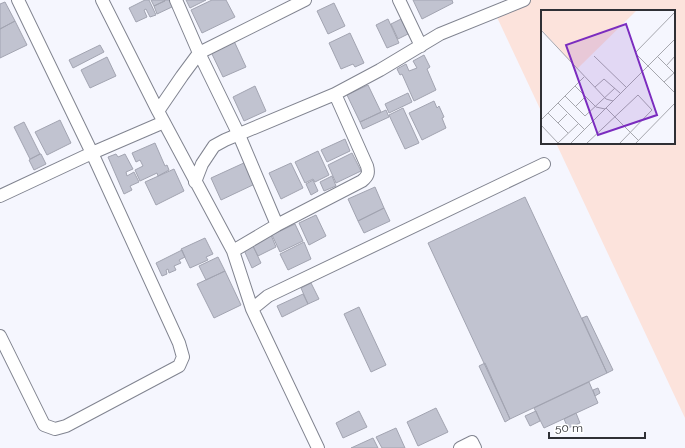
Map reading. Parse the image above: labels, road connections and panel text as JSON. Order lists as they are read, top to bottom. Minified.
{"scale_bar":"50 m"}
